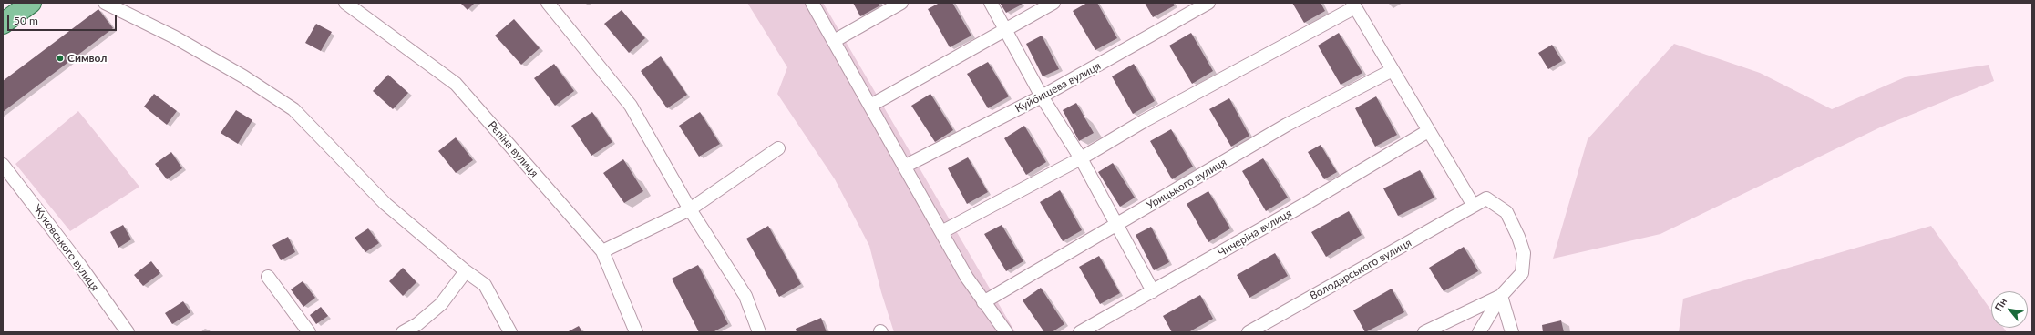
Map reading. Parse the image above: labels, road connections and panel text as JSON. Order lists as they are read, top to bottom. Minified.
{"streets":{"street":["Куйбишева вулиця","Рєпіна вулиця","Урицького вулиця","Чичеріна вулиця","Жуковського вулиця","Володарського вулиця"]},"places":["Символ"],"scale_bar":"50 m","north":"top left"}
